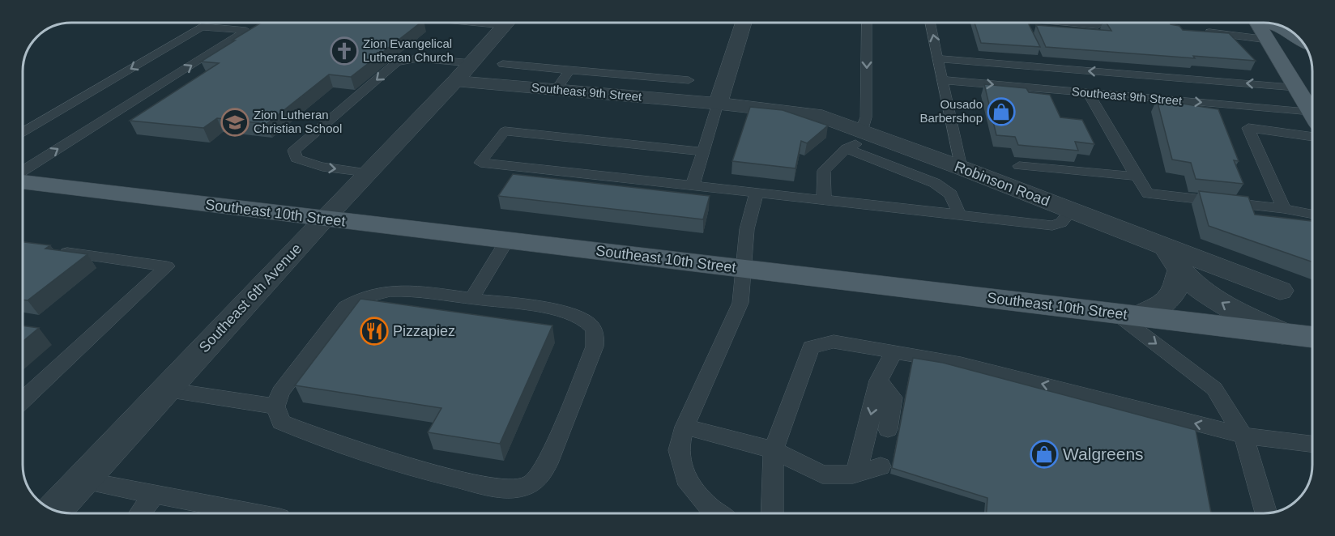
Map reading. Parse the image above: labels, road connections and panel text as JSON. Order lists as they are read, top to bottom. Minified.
{"streets":{"main road":["Southeast 10th Street"],"street":["Southeast 9th Street","Robinson Road","Southeast 6th Avenue"]},"crossings":[["Southeast 9th Street","Robinson Road"],["Southeast 9th Street","Southeast 6th Avenue"],["Southeast 10th Street","Southeast 6th Avenue"]],"places":{"church":["Zion Evangelical Lutheran Church"],"shop":["Ousado Barbershop","Walgreens"],"school or university":["Zion Lutheran Christian School"],"restaurant":["Pizzapiez"]}}
